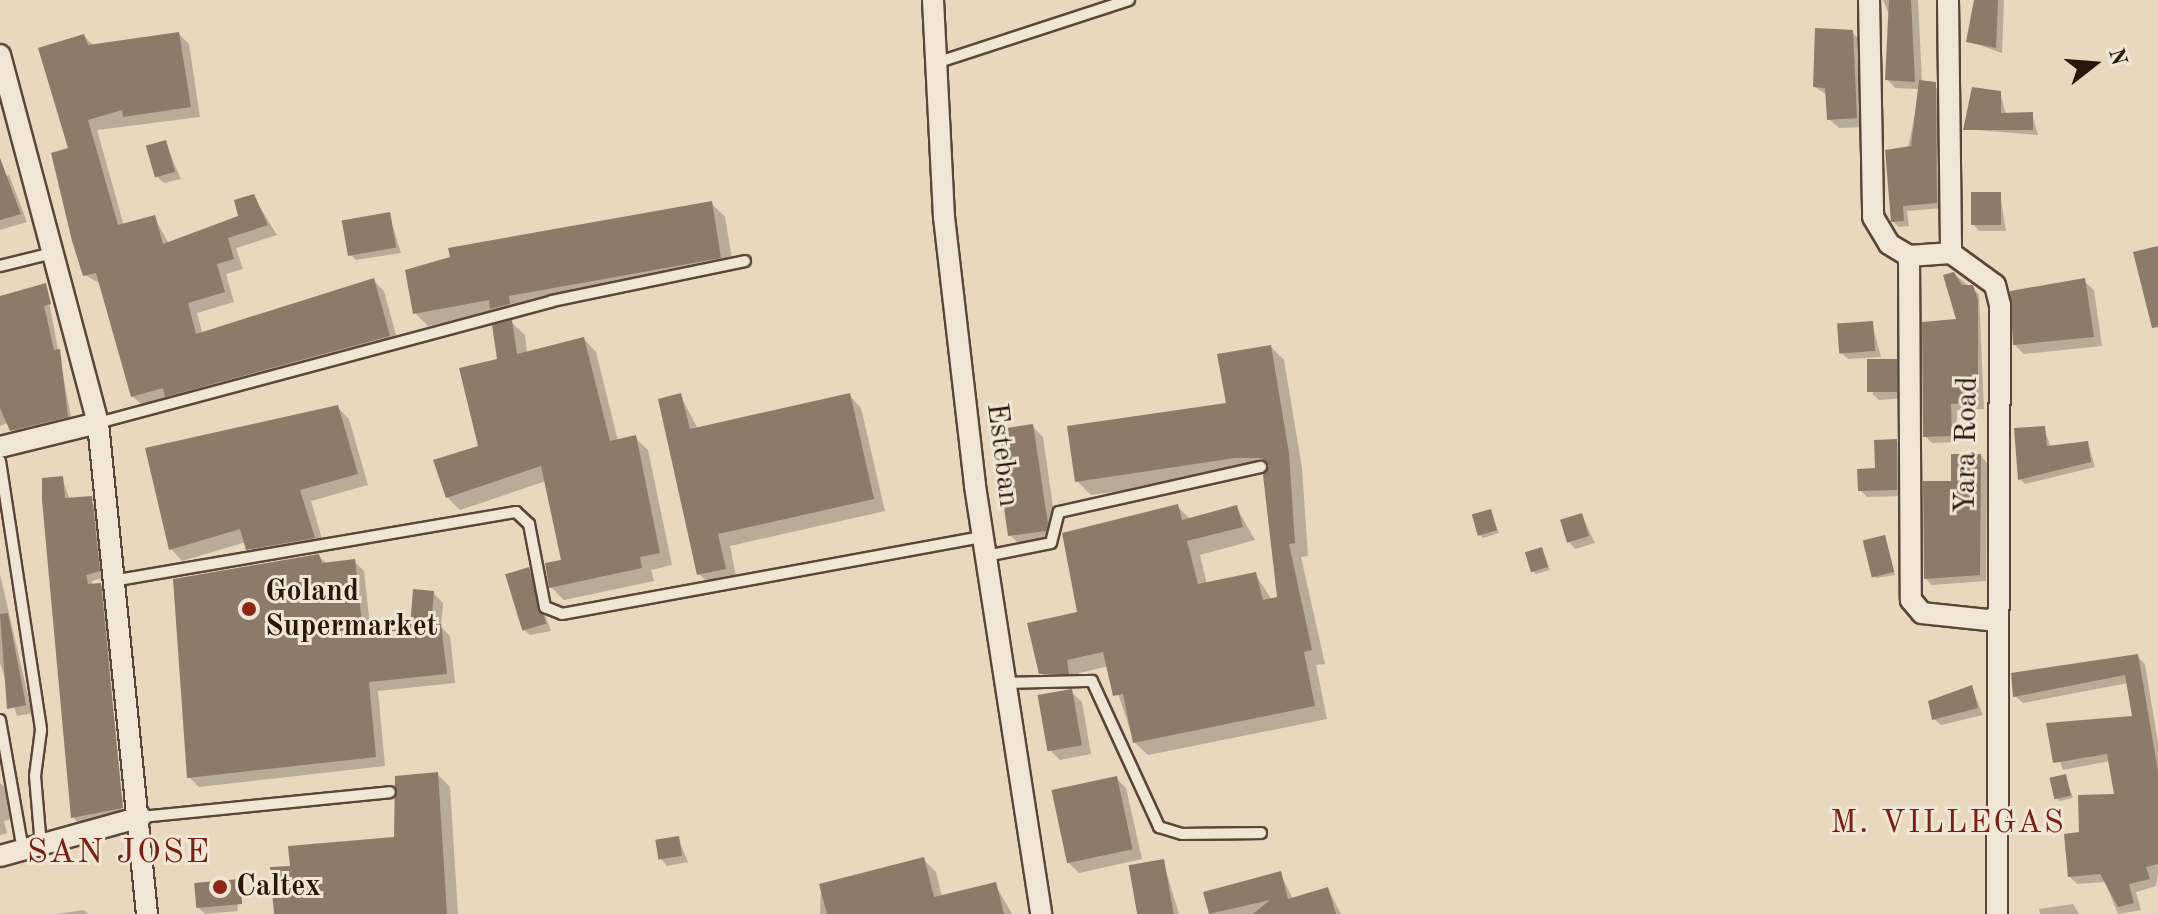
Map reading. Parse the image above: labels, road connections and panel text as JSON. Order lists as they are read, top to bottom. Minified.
{"streets":{"street":["Yara Road","Esteban"]},"districts":["M. VILLEGAS","SAN JOSE"],"places":["Goland Supermarket","Caltex"],"north":"right"}
